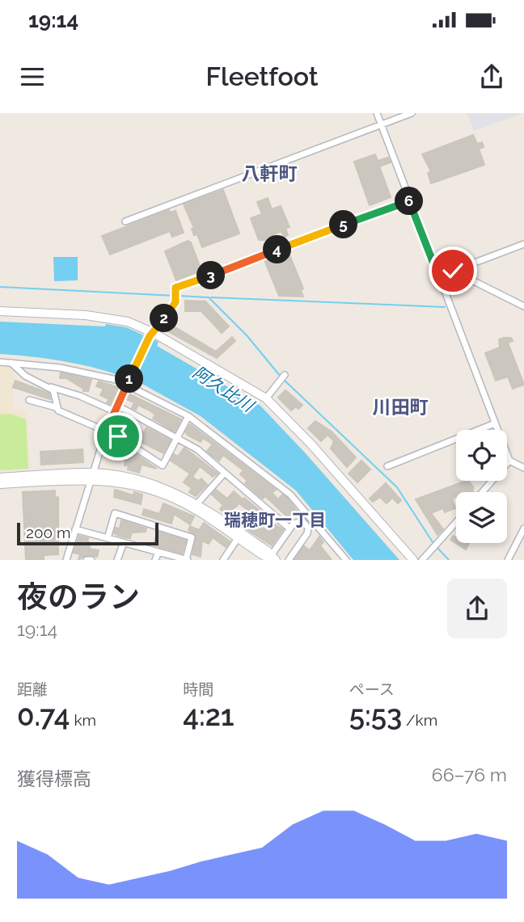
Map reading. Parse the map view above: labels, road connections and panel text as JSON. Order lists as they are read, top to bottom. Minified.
{"districts":["八軒町","川田町","瑞穂町一丁目"],"water":["阿久比川"],"scale_bar":"200 m","page":{"status":"19:14","header":"Fleetfoot","pins":["6","5","4","3","2","1"],"scale":"200 m","heading":["夜のラン","19:14"],"stats":[["距離","0.74 km"],["時間","4:21"],["ペース","5:53 /km"]],"chart":["獲得標高","66–76 m"]}}
